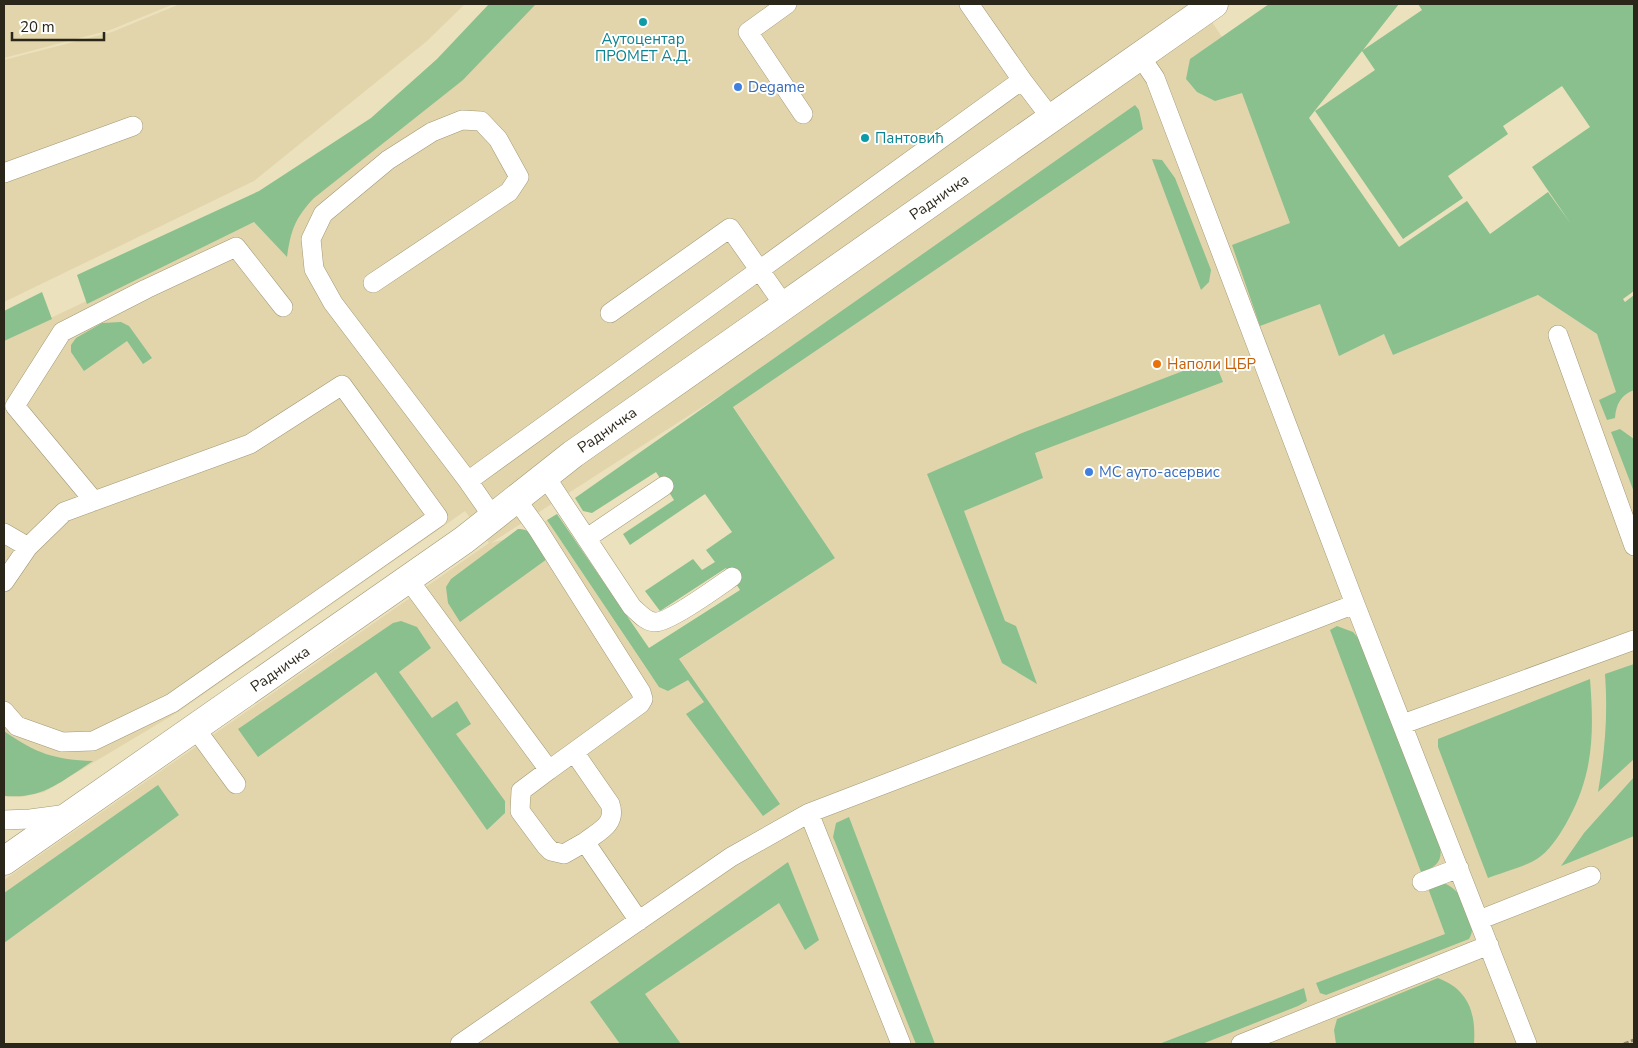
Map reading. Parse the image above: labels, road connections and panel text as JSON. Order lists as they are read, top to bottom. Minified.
{"streets":{"street":["Радничка"]},"places":["Аутоцентар ПРОМЕТ А.Д.","Degame","Пантовић","Наполи ЦБР","МС ауто-асервис"],"scale_bar":"20 m"}
